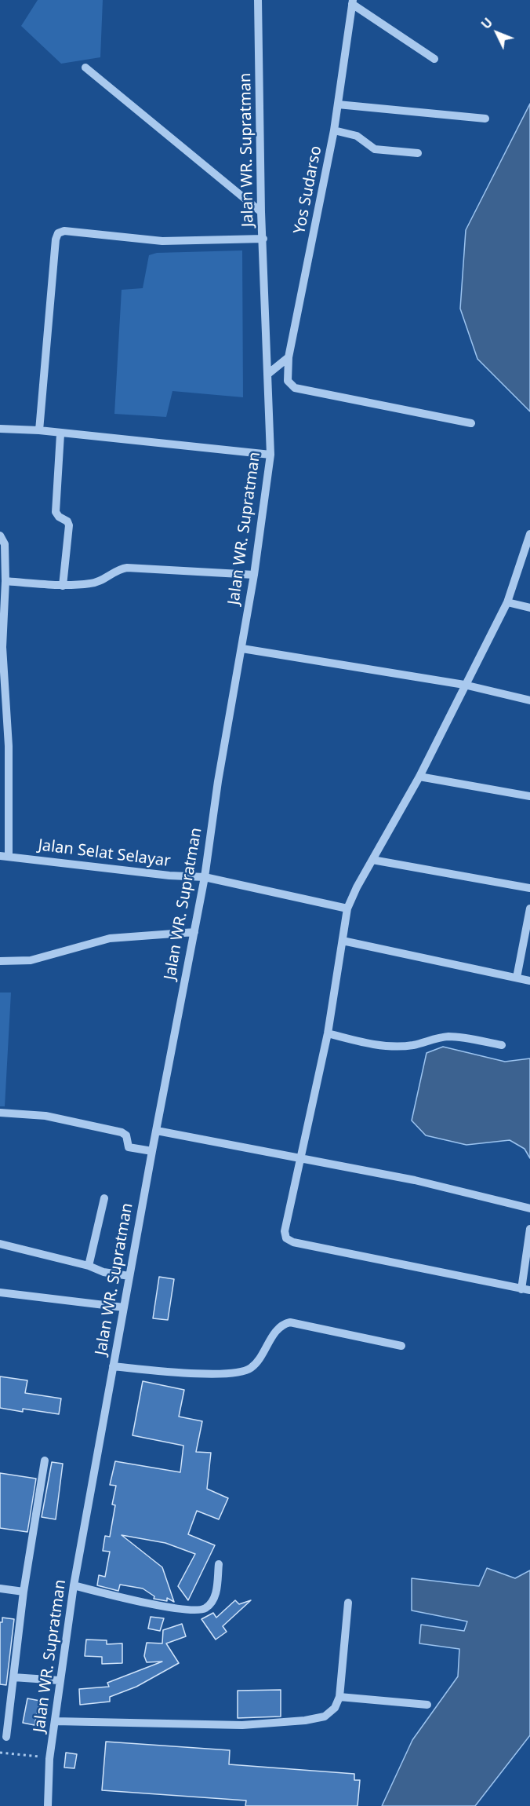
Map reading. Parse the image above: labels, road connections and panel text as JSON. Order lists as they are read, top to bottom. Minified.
{"streets":{"street":["Jalan WR. Supratman","Yos Sudarso","Jalan Selat Selayar"]},"crossings":[["Jalan WR. Supratman","Jalan Selat Selayar"]],"north":"top left"}
